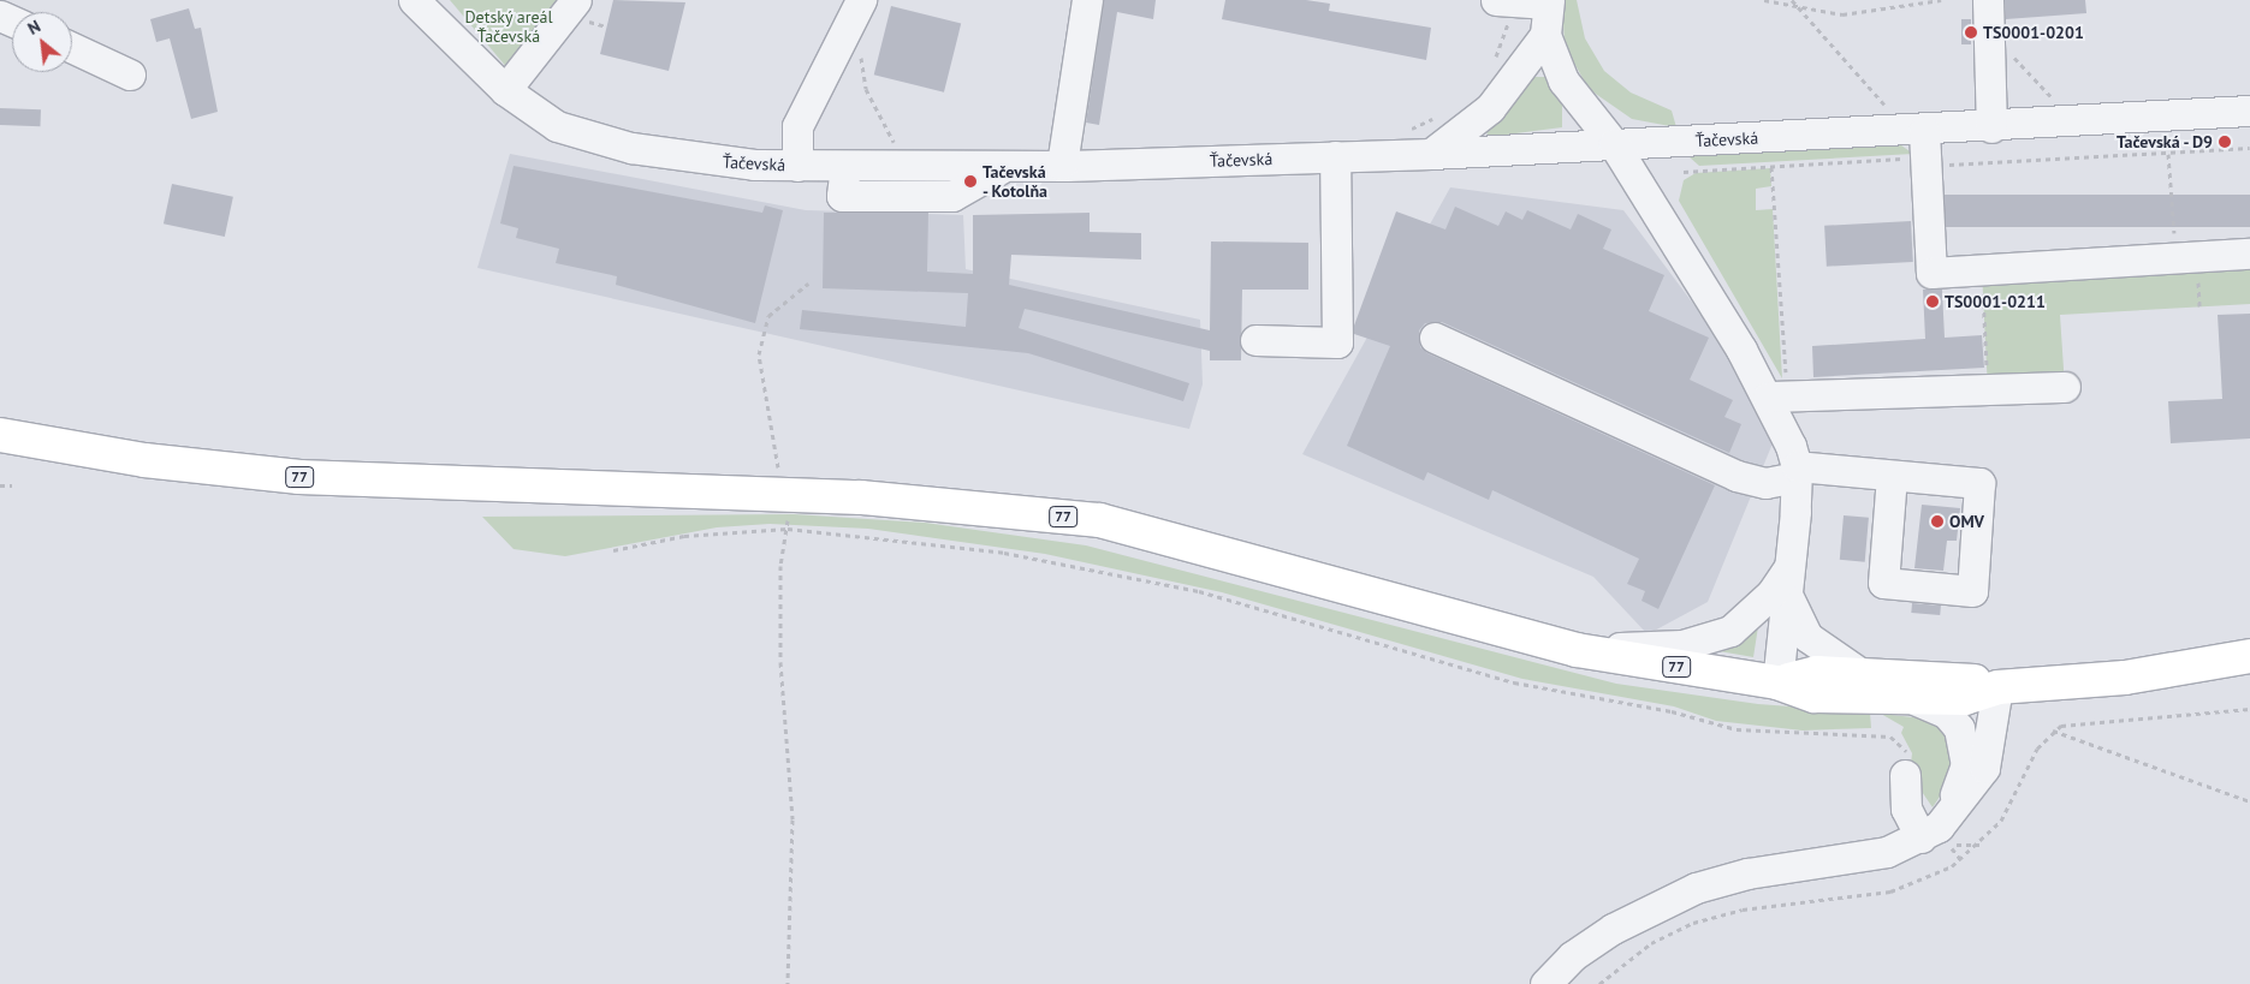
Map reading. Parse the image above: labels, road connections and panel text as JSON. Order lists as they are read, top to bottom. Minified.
{"streets":{"main road":["77"],"street":["Ťačevská"]},"parks":["Detský areál Ťačevská"],"places":["TS0001-0201","Tačevská - D9","Tačevská - Kotolňa","TS0001-0211","OMV"],"north":"top left"}
